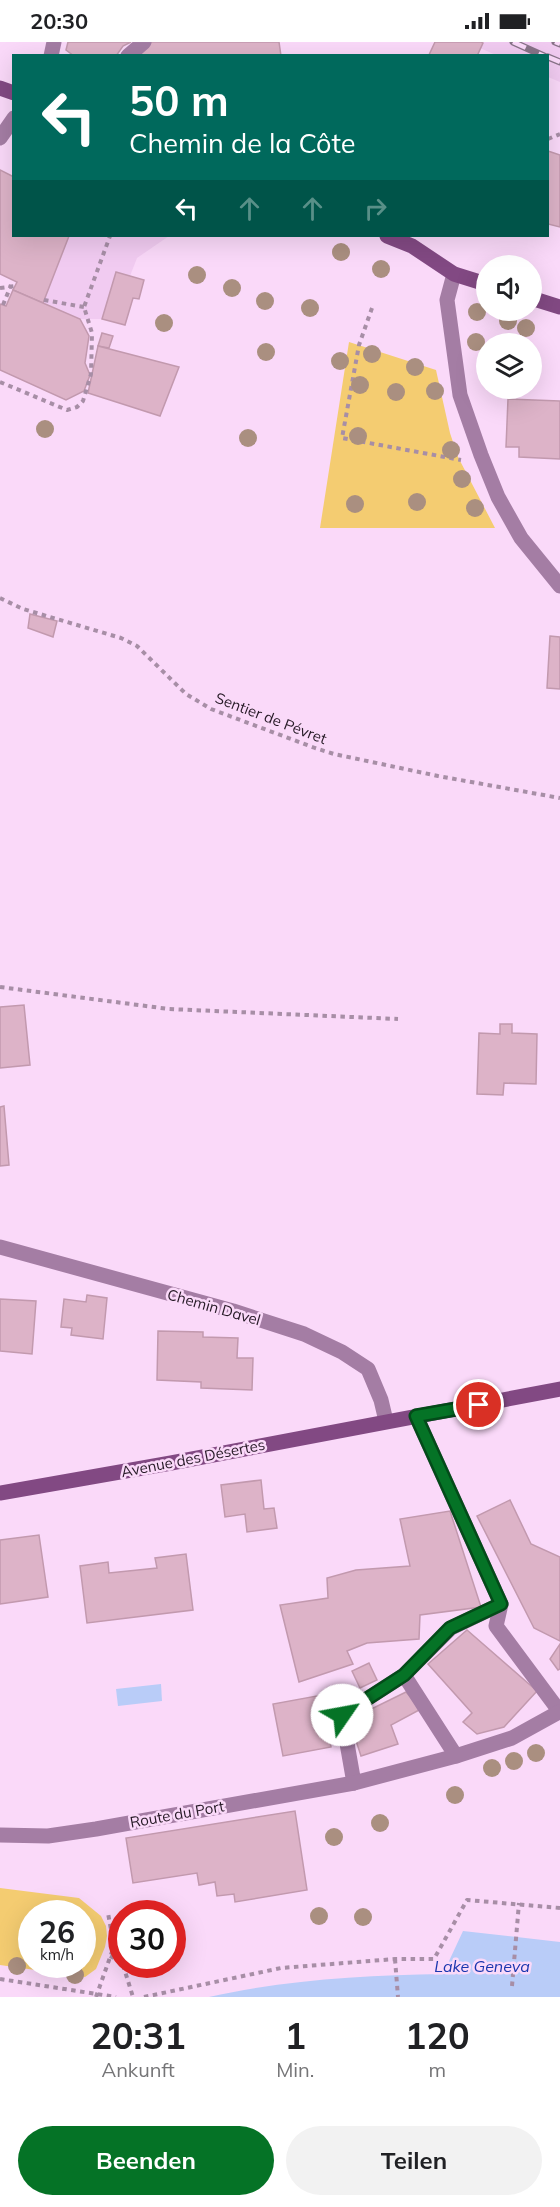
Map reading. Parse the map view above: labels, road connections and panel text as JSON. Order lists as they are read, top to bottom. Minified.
{"streets":{"main road":["Avenue des Désertes"],"street":["Chemin Davel","Route du Port"],"path":["Sentier de Pévret"]},"crossings":[["Chemin Davel","Avenue des Désertes"]],"water":["Lake Geneva"],"page":{"status":"20:30","turn":["50 m","Chemin de la Côte"],"speed":"26 km/h","limit":"30","eta":["20:31","Ankunft","1","Min.","120","m"],"buttons":["Beenden","Teilen"]}}
